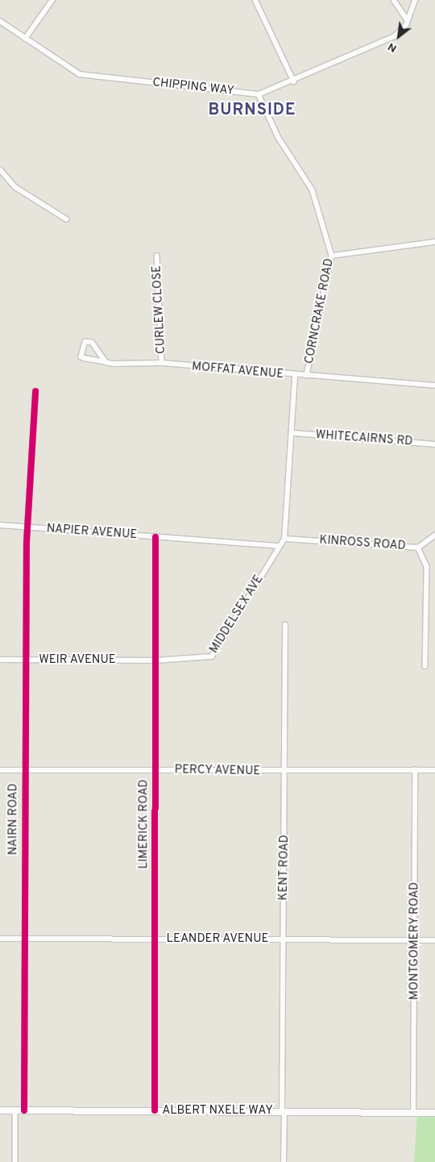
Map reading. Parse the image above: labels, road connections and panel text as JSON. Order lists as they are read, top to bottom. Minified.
{"streets":{"main road":["ALBERT NXELE WAY"],"street":["CHIPPING WAY","CURLEW CLOSE","CORNCRAKE ROAD","MOFFAT AVENUE","WHITECAIRNS RD","NAPIER AVENUE","KINROSS ROAD","MIDDELSEX AVE","WEIR AVENUE","PERCY AVENUE","NAIRN ROAD","LIMERICK ROAD","KENT ROAD","LEANDER AVENUE","MONTGOMERY ROAD"]},"crossings":[["CHIPPING WAY","CORNCRAKE ROAD"],["CURLEW CLOSE","MOFFAT AVENUE"],["CORNCRAKE ROAD","MOFFAT AVENUE"],["NAPIER AVENUE","MIDDELSEX AVE"],["NAPIER AVENUE","NAIRN ROAD"],["NAPIER AVENUE","LIMERICK ROAD"],["MIDDELSEX AVE","WEIR AVENUE"],["MIDDELSEX AVE","LIMERICK ROAD"],["WEIR AVENUE","NAIRN ROAD"],["WEIR AVENUE","LIMERICK ROAD"],["PERCY AVENUE","NAIRN ROAD"],["PERCY AVENUE","LIMERICK ROAD"],["PERCY AVENUE","KENT ROAD"],["PERCY AVENUE","MONTGOMERY ROAD"],["NAIRN ROAD","LEANDER AVENUE"],["NAIRN ROAD","ALBERT NXELE WAY"],["LIMERICK ROAD","LEANDER AVENUE"],["LIMERICK ROAD","ALBERT NXELE WAY"],["KENT ROAD","LEANDER AVENUE"],["KENT ROAD","ALBERT NXELE WAY"],["LEANDER AVENUE","MONTGOMERY ROAD"],["MONTGOMERY ROAD","ALBERT NXELE WAY"]],"districts":["BURNSIDE"],"north":"bottom left"}
